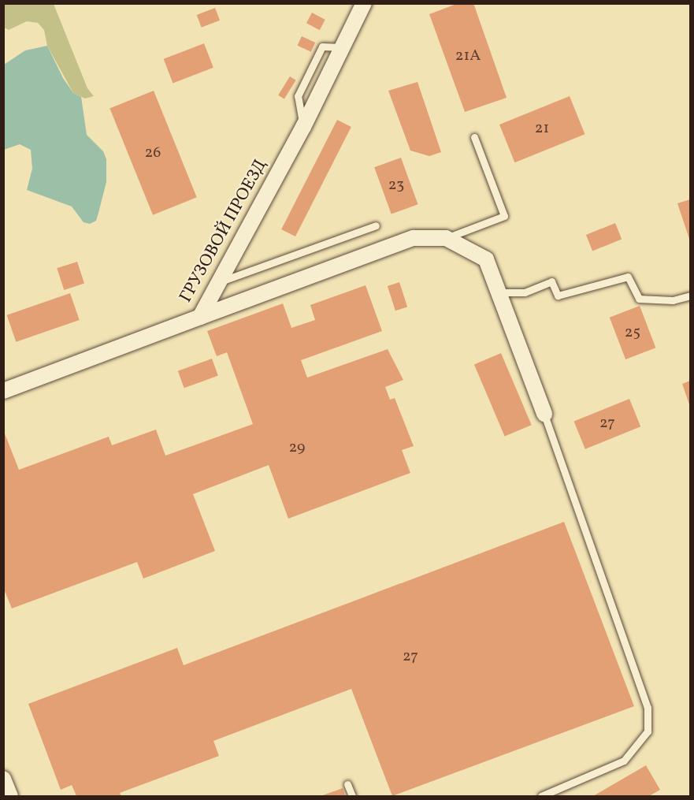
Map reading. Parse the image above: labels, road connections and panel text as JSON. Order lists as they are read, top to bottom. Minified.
{"streets":{"street":["ГРУЗОВОЙ ПРОЕЗД"]},"house_numbers":["21А","21","26","23","25","27","29","27"]}
